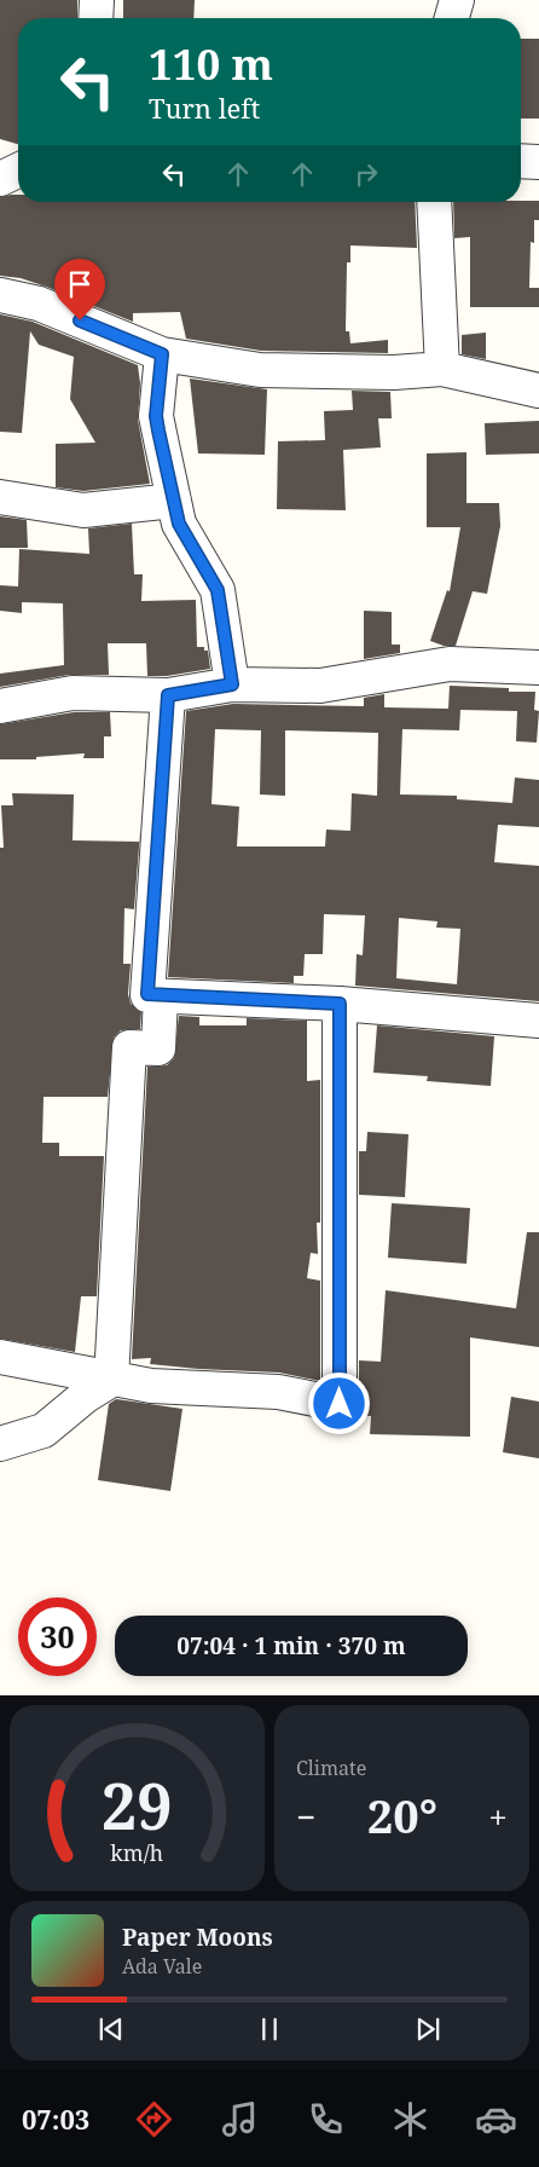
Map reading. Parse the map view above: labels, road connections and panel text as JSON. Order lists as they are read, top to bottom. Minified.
{"page":{"turn":["110 m","Turn left"],"limit":"30","trip":"07:04 · 1 min · 370 m","tile":"Climate","heat":["−","20°","+"],"song":["Paper Moons","Ada Vale"],"tabs":"07:03","gauge":["29","km/h"]}}
